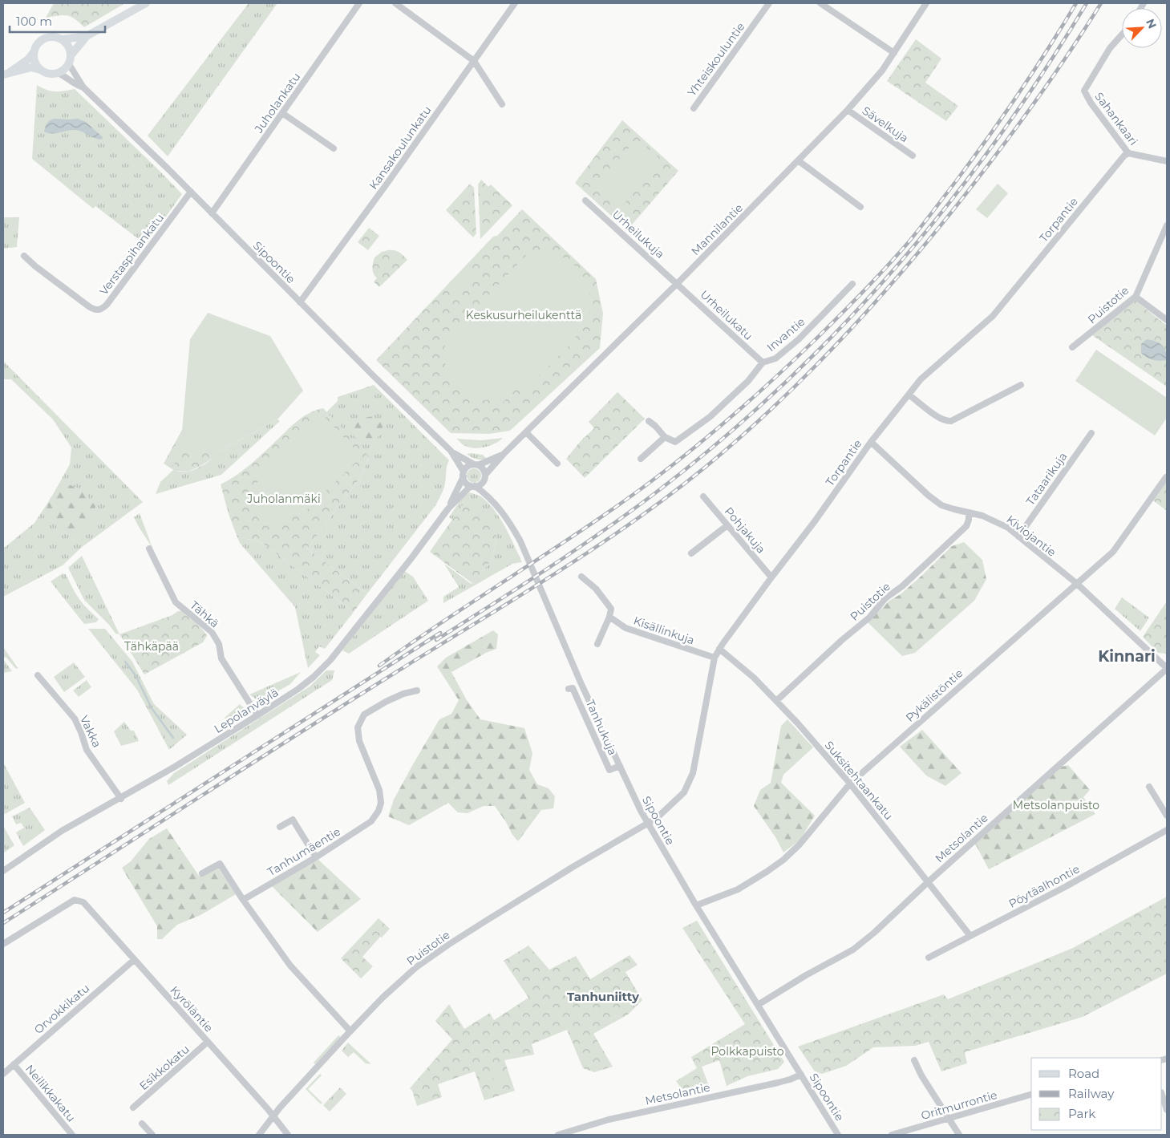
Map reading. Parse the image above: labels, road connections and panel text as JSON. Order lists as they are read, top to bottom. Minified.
{"streets":{"street":["Yhteiskouluntie","Juholankatu","Sahankaari","Sävelkuja","Kansakoulunkatu","Torpantie","Mannilantie","Urheilukuja","Verstaspihankatu","Sipoontie","Puistotie","Urheilukatu","Invantie","Tataarikuja","Pohjakuja","Kiviojantie","Tähkä","Kisällinkuja","Pykälistöntie","Lepolanväylä","Tanhukuja","Vakka","Suksitehtaankatu","Metsolantie","Tanhumäentie","Pöytäalhontie","Orvokkikatu","Kyröläntie","Esikkokatu","Neilikkakatu","Oritmurrontie"]},"crossings":[["Juholankatu","Sipoontie"],["Sahankaari","Torpantie"],["Sävelkuja","Mannilantie"],["Kansakoulunkatu","Sipoontie"],["Torpantie","Sipoontie"],["Torpantie","Puistotie"],["Torpantie","Pohjakuja"],["Torpantie","Kiviojantie"],["Torpantie","Kisällinkuja"],["Torpantie","Suksitehtaankatu"],["Mannilantie","Urheilukuja"],["Mannilantie","Sipoontie"],["Mannilantie","Urheilukatu"],["Mannilantie","Lepolanväylä"],["Urheilukuja","Urheilukatu"],["Verstaspihankatu","Sipoontie"],["Sipoontie","Puistotie"],["Sipoontie","Pykälistöntie"],["Sipoontie","Lepolanväylä"],["Sipoontie","Tanhukuja"],["Sipoontie","Metsolantie"],["Puistotie","Kiviojantie"],["Puistotie","Suksitehtaankatu"],["Puistotie","Kyröläntie"],["Urheilukatu","Invantie"],["Tataarikuja","Kiviojantie"],["Kiviojantie","Pykälistöntie"],["Kiviojantie","Metsolantie"],["Tähkä","Lepolanväylä"],["Pykälistöntie","Suksitehtaankatu"],["Lepolanväylä","Vakka"],["Suksitehtaankatu","Metsolantie"],["Suksitehtaankatu","Pöytäalhontie"],["Orvokkikatu","Kyröläntie"],["Orvokkikatu","Neilikkakatu"],["Kyröläntie","Esikkokatu"]],"districts":["Kinnari","Tanhuniitty"],"parks":["Keskusurheilukenttä","Juholanmäki","Tähkäpää","Metsolanpuisto","Polkkapuisto"],"legend":["Road","Railway","Park"],"scale_bar":"100 m","north":"top right"}
